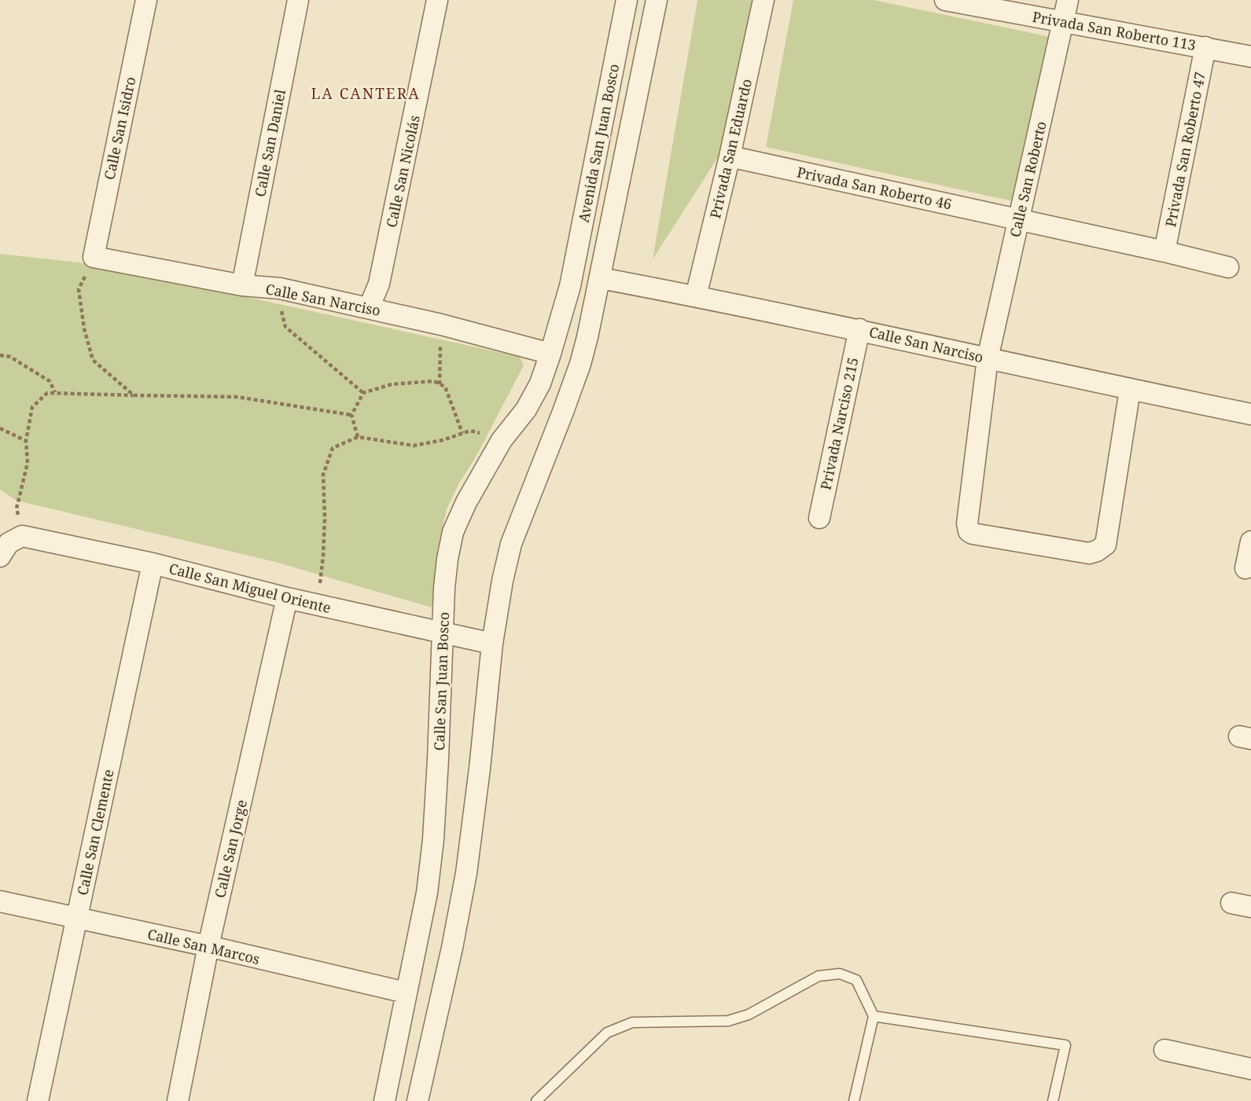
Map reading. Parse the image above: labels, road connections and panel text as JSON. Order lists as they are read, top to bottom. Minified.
{"streets":{"street":["Privada San Roberto 113","Calle San Isidro","Calle San Daniel","Avenida San Juan Bosco","Privada San Eduardo","Privada San Roberto 47","Calle San Nicolás","Calle San Roberto","Privada San Roberto 46","Calle San Narciso","Privada Narciso 215","Calle San Miguel Oriente","Calle San Juan Bosco","Calle San Clemente","Calle San Jorge","Calle San Marcos"]},"crossings":[["Privada San Roberto 113","Privada San Roberto 47"],["Privada San Roberto 113","Calle San Roberto"],["Calle San Isidro","Calle San Narciso"],["Calle San Daniel","Calle San Narciso"],["Avenida San Juan Bosco","Calle San Narciso"],["Avenida San Juan Bosco","Calle San Juan Bosco"],["Privada San Eduardo","Privada San Roberto 46"],["Privada San Eduardo","Calle San Narciso"],["Calle San Nicolás","Calle San Narciso"],["Calle San Roberto","Privada San Roberto 46"],["Calle San Roberto","Calle San Narciso"],["Calle San Narciso","Privada Narciso 215"],["Calle San Narciso","Calle San Juan Bosco"],["Calle San Miguel Oriente","Calle San Juan Bosco"],["Calle San Miguel Oriente","Calle San Clemente"],["Calle San Miguel Oriente","Calle San Jorge"],["Calle San Juan Bosco","Calle San Marcos"],["Calle San Clemente","Calle San Marcos"],["Calle San Jorge","Calle San Marcos"]],"districts":["LA CANTERA"]}
